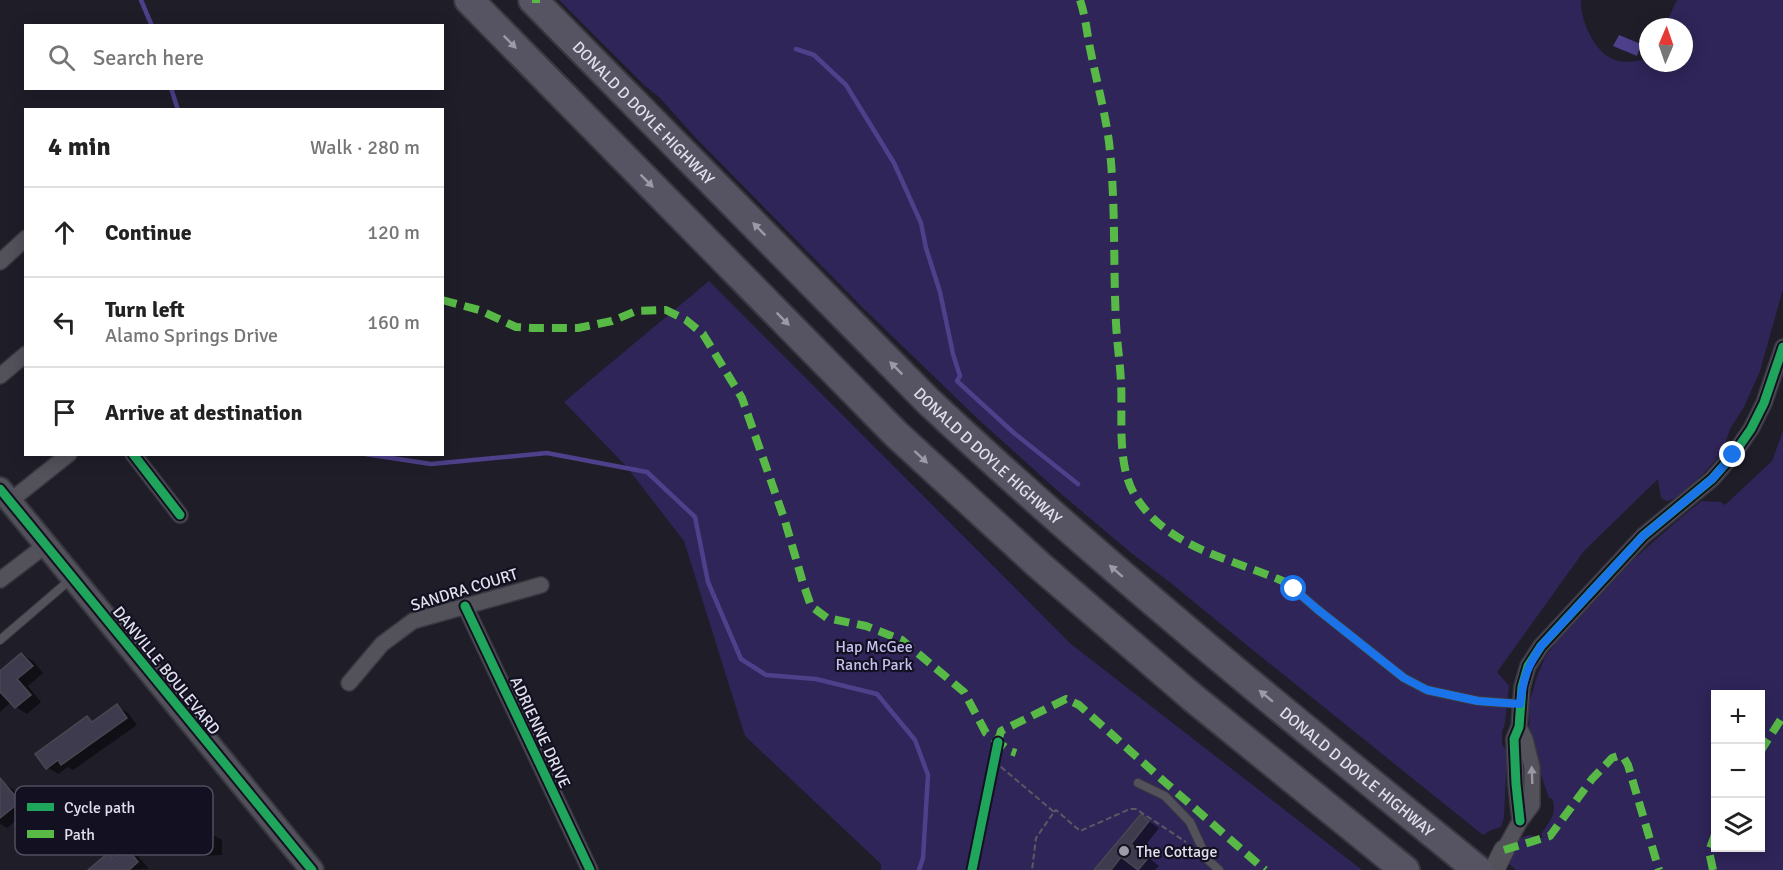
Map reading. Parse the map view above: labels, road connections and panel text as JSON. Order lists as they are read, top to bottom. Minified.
{"streets":{"highway":["DONALD D DOYLE HIGHWAY"],"main road":["DANVILLE BOULEVARD"],"street":["SANDRA COURT","ADRIENNE DRIVE"]},"crossings":[["SANDRA COURT","ADRIENNE DRIVE"]],"parks":["Hap McGee Ranch Park"],"places":["The Cottage"],"legend":["Cycle path","Path"],"north":"top","page":{"search":"Search here","heading":["4 min","Walk · 280 m"],"list":[["Continue","120 m"],["Turn left","Alamo Springs Drive","160 m"],"Arrive at destination"],"map_buttons":["+","−"]}}
